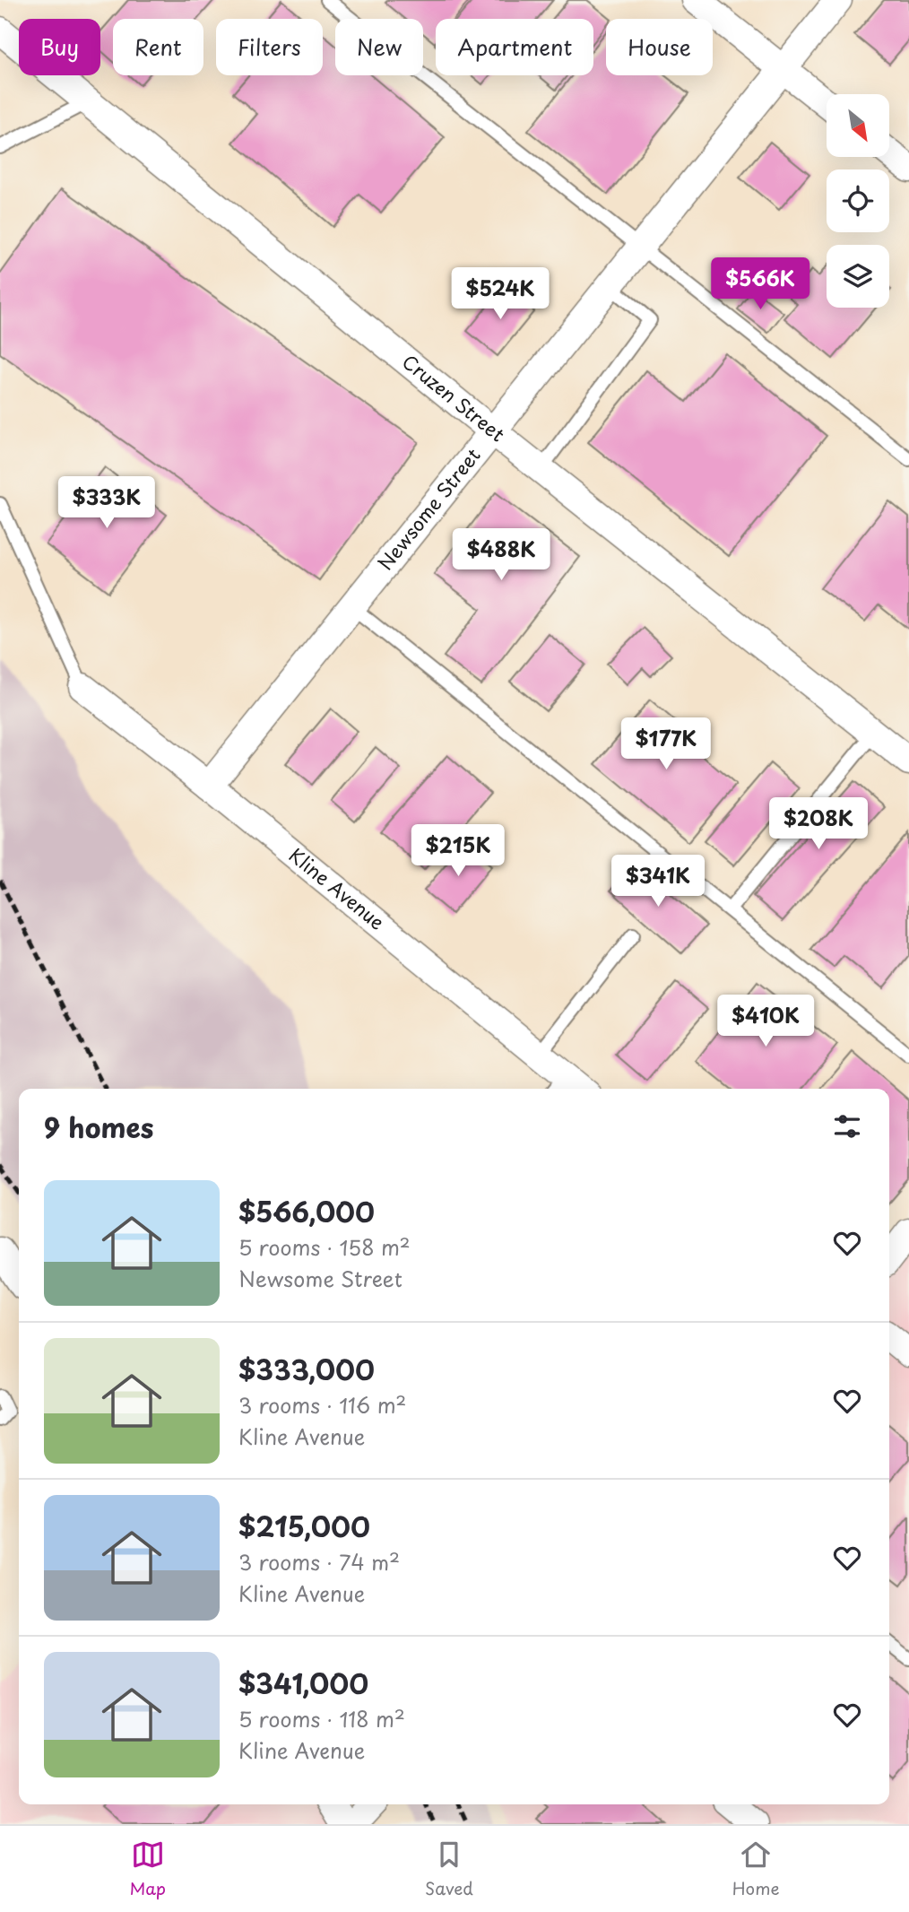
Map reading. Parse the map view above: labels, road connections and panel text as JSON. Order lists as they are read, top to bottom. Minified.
{"streets":{"street":["Cruzen Street","Newsome Street","Kline Avenue"]},"crossings":[["Cruzen Street","Newsome Street"],["Newsome Street","Kline Avenue"]],"north":"bottom right","page":{"chip":["Buy","Rent","Filters","New","Apartment","House"],"price":["$566K","$524K","$333K","$488K","$177K","$208K","$215K","$341K","$410K"],"heading":"9 homes","list":[{"name":"$566,000","note":"5 rooms · 158 m² · Newsome Street"},{"name":"$333,000","note":"3 rooms · 116 m² · Kline Avenue"},{"name":"$215,000","note":"3 rooms · 74 m² · Kline Avenue"},{"name":"$341,000","note":"5 rooms · 118 m² · Kline Avenue"}],"tabs":["Map","Saved","Home"]}}
